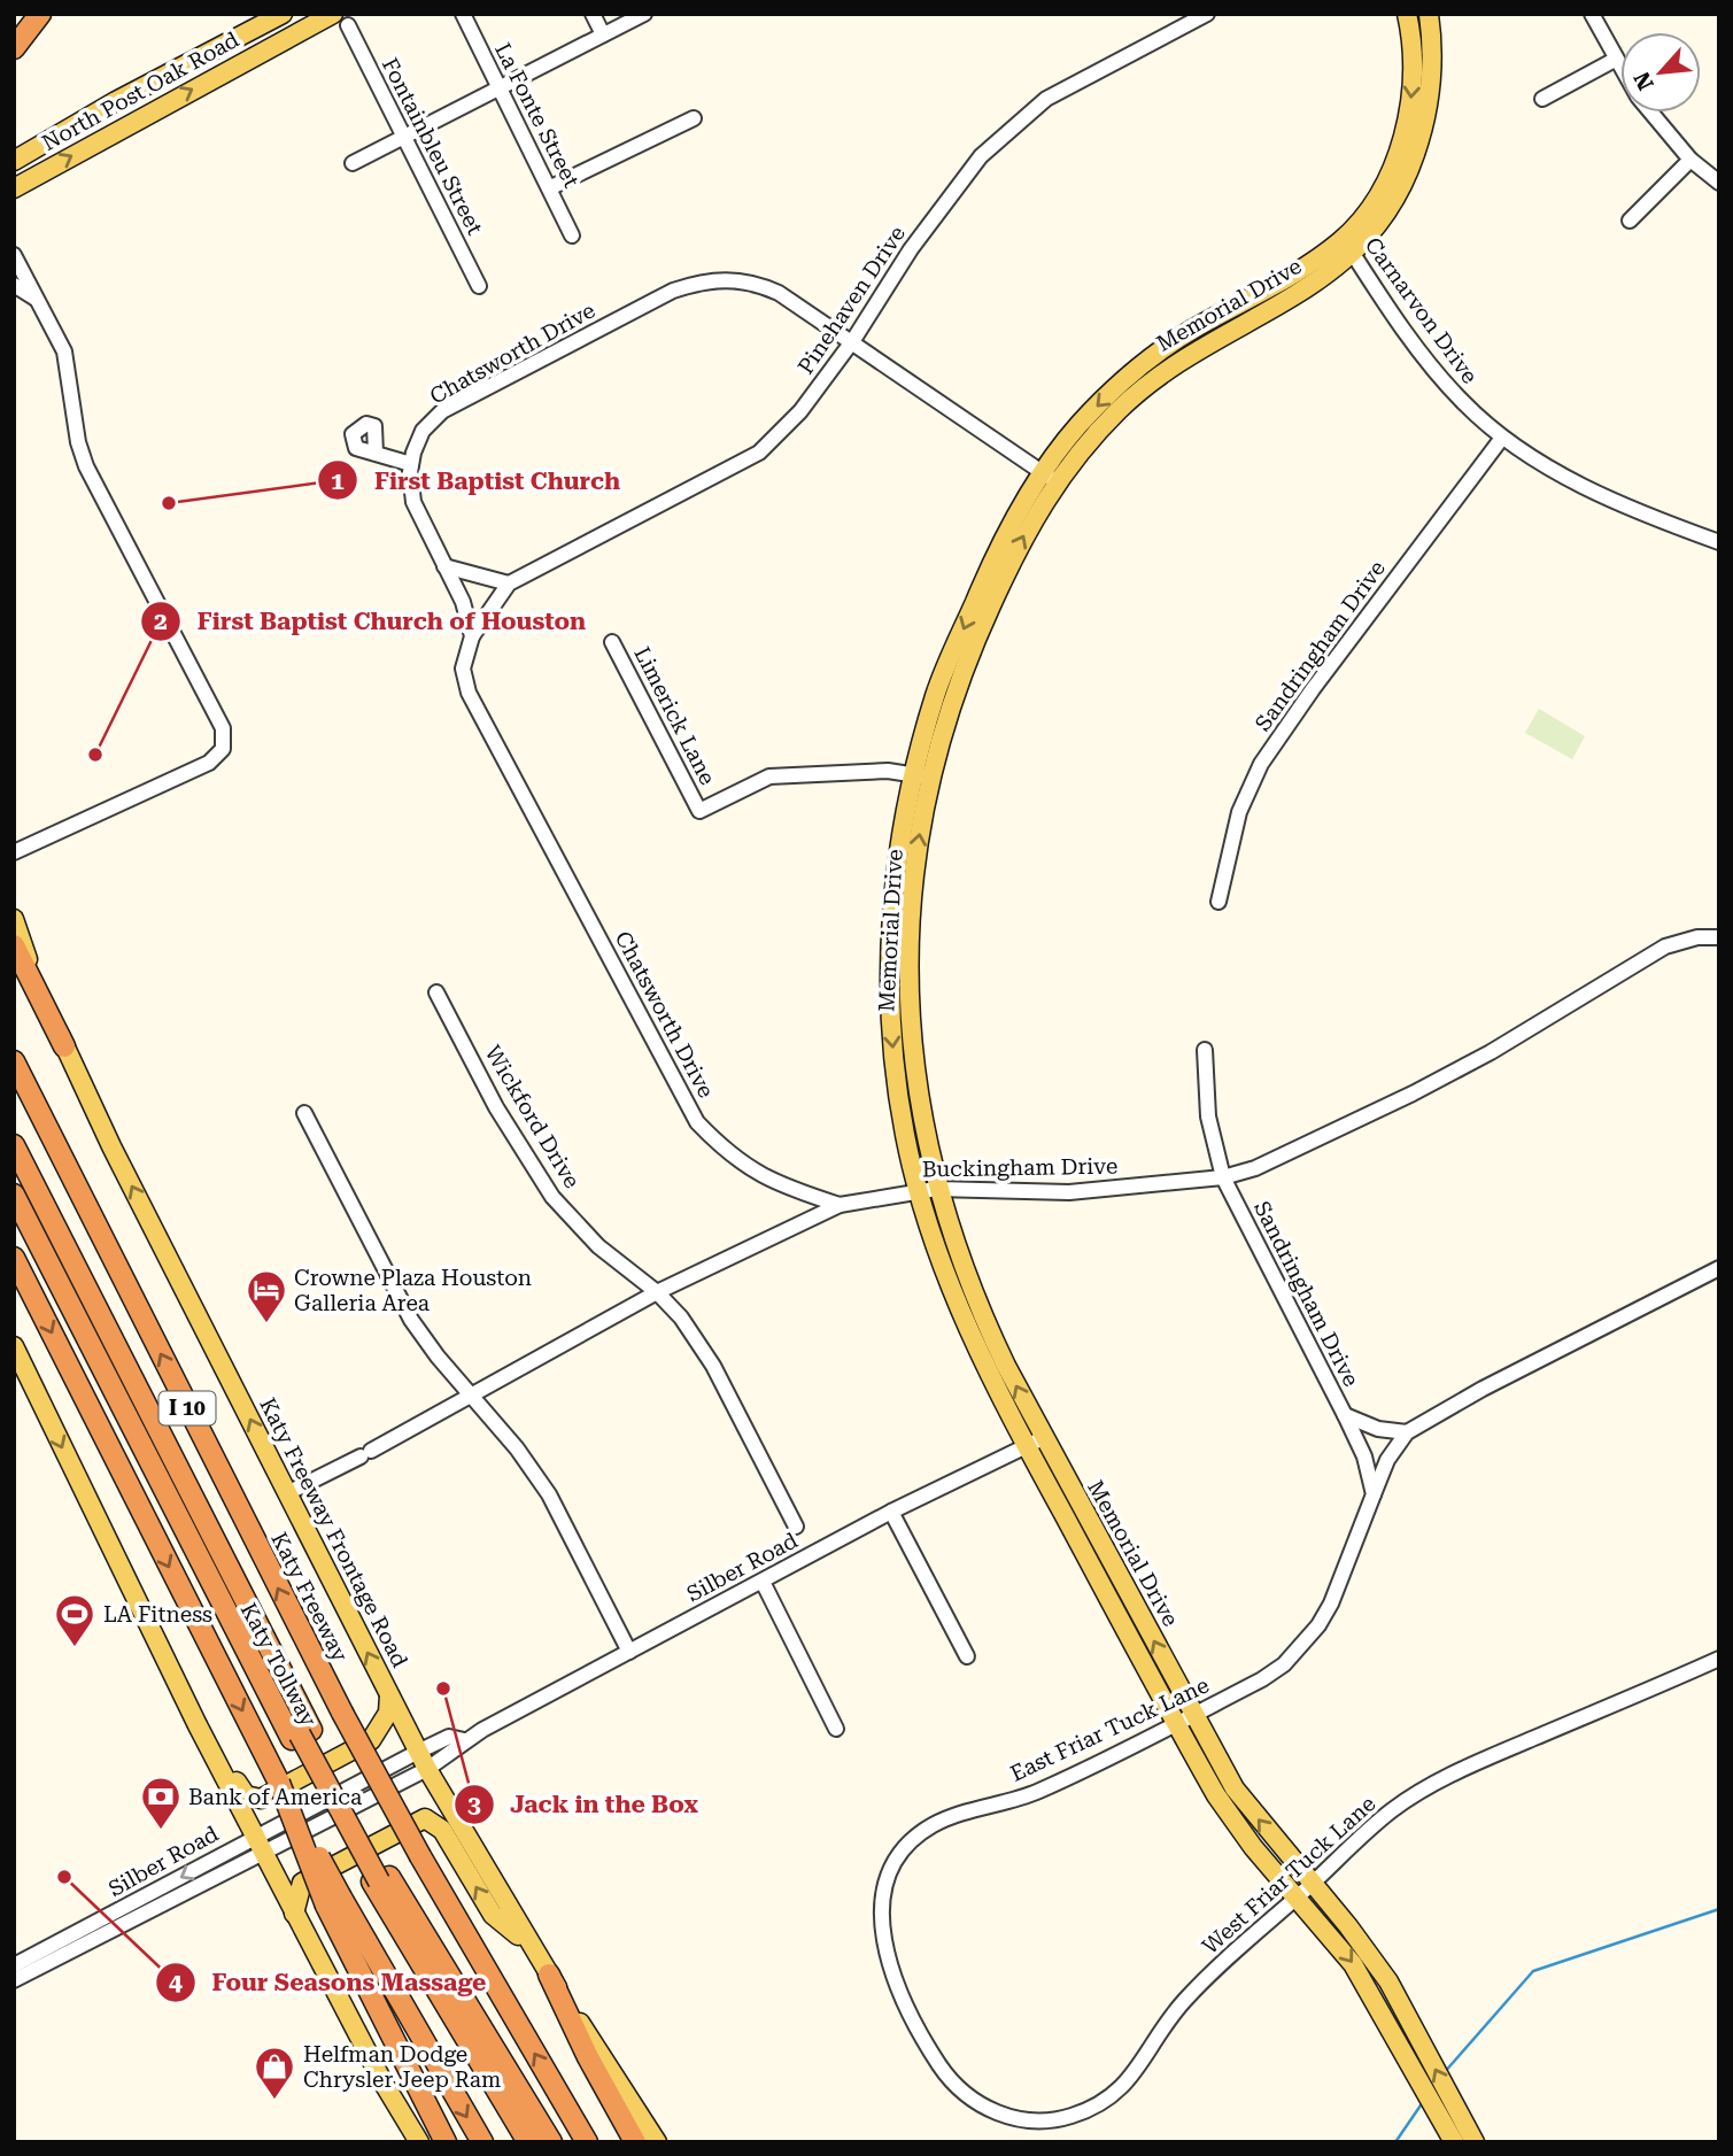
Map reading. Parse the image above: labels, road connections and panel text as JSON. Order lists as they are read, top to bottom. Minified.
{"streets":{"highway":["I 10","Katy Freeway","Katy Tollway"],"main road":["North Post Oak Road","Memorial Drive","Katy Freeway Frontage Road"],"street":["La Fonte Street","Fontainbleu Street","Pinehaven Drive","Carnarvon Drive","Chatsworth Drive","Sandringham Drive","Limerick Lane","Wickford Drive","Buckingham Drive","Silber Road","East Friar Tuck Lane","West Friar Tuck Lane"]},"crossings":[["Pinehaven Drive","Chatsworth Drive"],["Memorial Drive","Carnarvon Drive"],["Memorial Drive","Chatsworth Drive"],["Memorial Drive","Limerick Lane"],["Memorial Drive","Buckingham Drive"],["Memorial Drive","Silber Road"],["Memorial Drive","East Friar Tuck Lane"],["Memorial Drive","West Friar Tuck Lane"],["Carnarvon Drive","Sandringham Drive"],["Chatsworth Drive","Buckingham Drive"],["Sandringham Drive","Buckingham Drive"],["Sandringham Drive","East Friar Tuck Lane"],["Wickford Drive","Buckingham Drive"],["Buckingham Drive","Katy Freeway Frontage Road"],["Katy Freeway Frontage Road","Silber Road"],["East Friar Tuck Lane","West Friar Tuck Lane"]],"one_way":["Katy Freeway Frontage Road"],"places":{"other":["First Baptist Church","First Baptist Church of Houston","Jack in the Box","Four Seasons Massage"],"hotel":["Crowne Plaza Houston Galleria Area"],"sports":["LA Fitness"],"bank":["Bank of America"],"shop":["Helfman Dodge Chrysler Jeep Ram"]},"north":"bottom left"}
